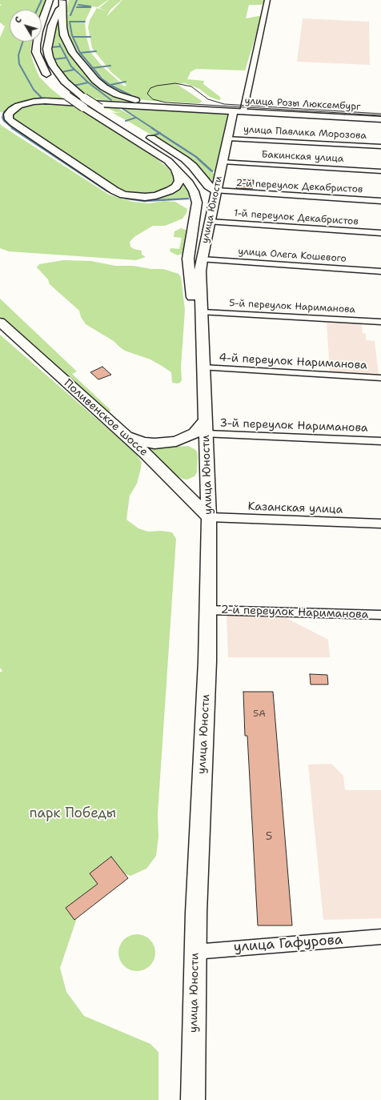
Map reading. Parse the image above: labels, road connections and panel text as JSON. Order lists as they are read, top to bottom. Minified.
{"streets":{"main road":["улица Розы Люксембург","улица Юности","Поливенское шоссе"],"street":["улица Павлика Морозова","Бакинская улица","2-й переулок Декабристов","1-й переулок Декабристов","улица Олега Кошевого","5-й переулок Нариманова","4-й переулок Нариманова","3-й переулок Нариманова","Казанская улица","2-й переулок Нариманова","улица Гафурова"]},"crossings":[["улица Розы Люксембург","улица Юности"],["улица Павлика Морозова","улица Юности"],["Бакинская улица","улица Юности"],["2-й переулок Декабристов","улица Юности"],["улица Юности","1-й переулок Декабристов"],["улица Юности","улица Олега Кошевого"],["улица Юности","5-й переулок Нариманова"],["улица Юности","4-й переулок Нариманова"],["улица Юности","Поливенское шоссе"],["улица Юности","3-й переулок Нариманова"],["улица Юности","Казанская улица"],["улица Юности","2-й переулок Нариманова"],["улица Юности","улица Гафурова"],["Поливенское шоссе","Казанская улица"]],"parks":["парк Победы"],"house_numbers":["5А","5"],"north":"top left"}
